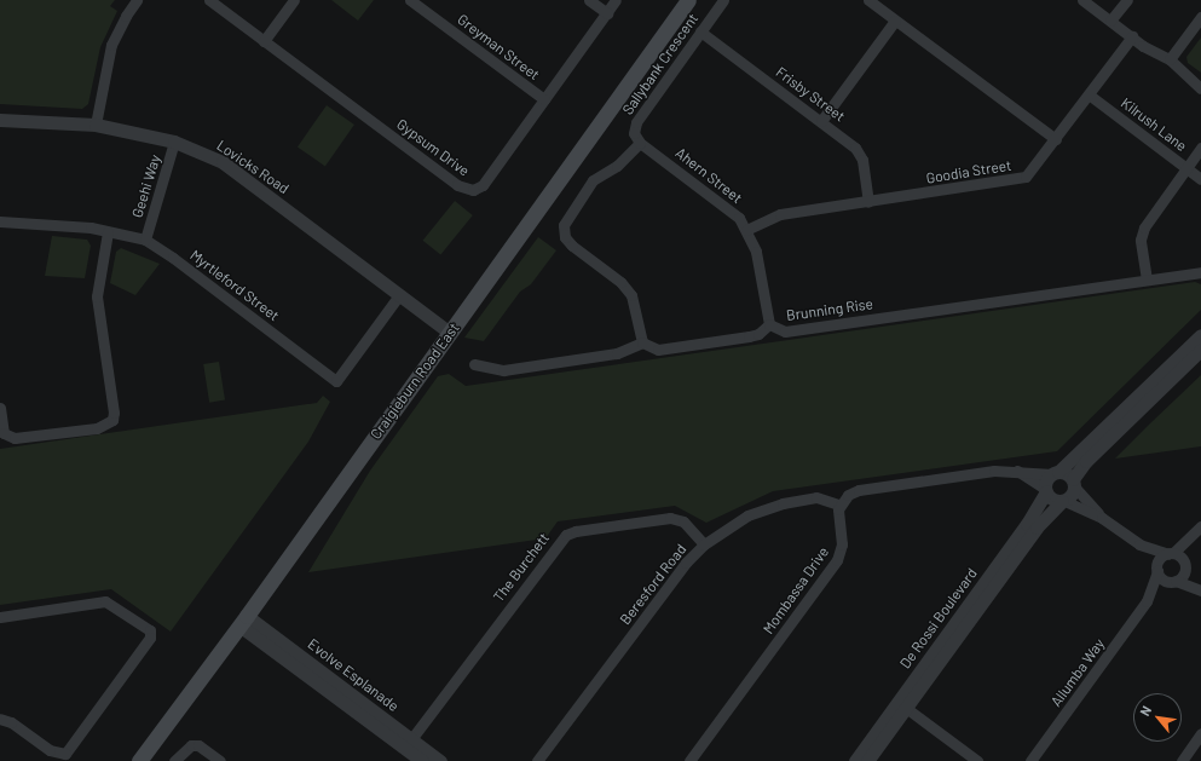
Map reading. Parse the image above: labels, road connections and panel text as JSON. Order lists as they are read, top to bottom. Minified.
{"streets":{"main road":["Craigieburn Road East"],"street":["Greyman Street","Sallybank Crescent","Frisby Street","Kilrush Lane","Gypsum Drive","Lovicks Road","Goodia Street","Ahern Street","Geehi Way","Myrtleford Street","Brunning Rise","The Burchett","Beresford Road","Mombassa Drive","De Rossi Boulevard","Allumba Way","Evolve Esplanade"]},"crossings":[["Greyman Street","Gypsum Drive"],["Sallybank Crescent","Frisby Street"],["Sallybank Crescent","Ahern Street"],["Frisby Street","Goodia Street"],["Kilrush Lane","Goodia Street"],["Lovicks Road","Geehi Way"],["Lovicks Road","Myrtleford Street"],["Lovicks Road","Craigieburn Road East"],["Goodia Street","Ahern Street"],["Ahern Street","Brunning Rise"],["Geehi Way","Myrtleford Street"],["Craigieburn Road East","Evolve Esplanade"],["The Burchett","Beresford Road"],["The Burchett","Evolve Esplanade"],["Beresford Road","Mombassa Drive"]],"north":"top left"}
